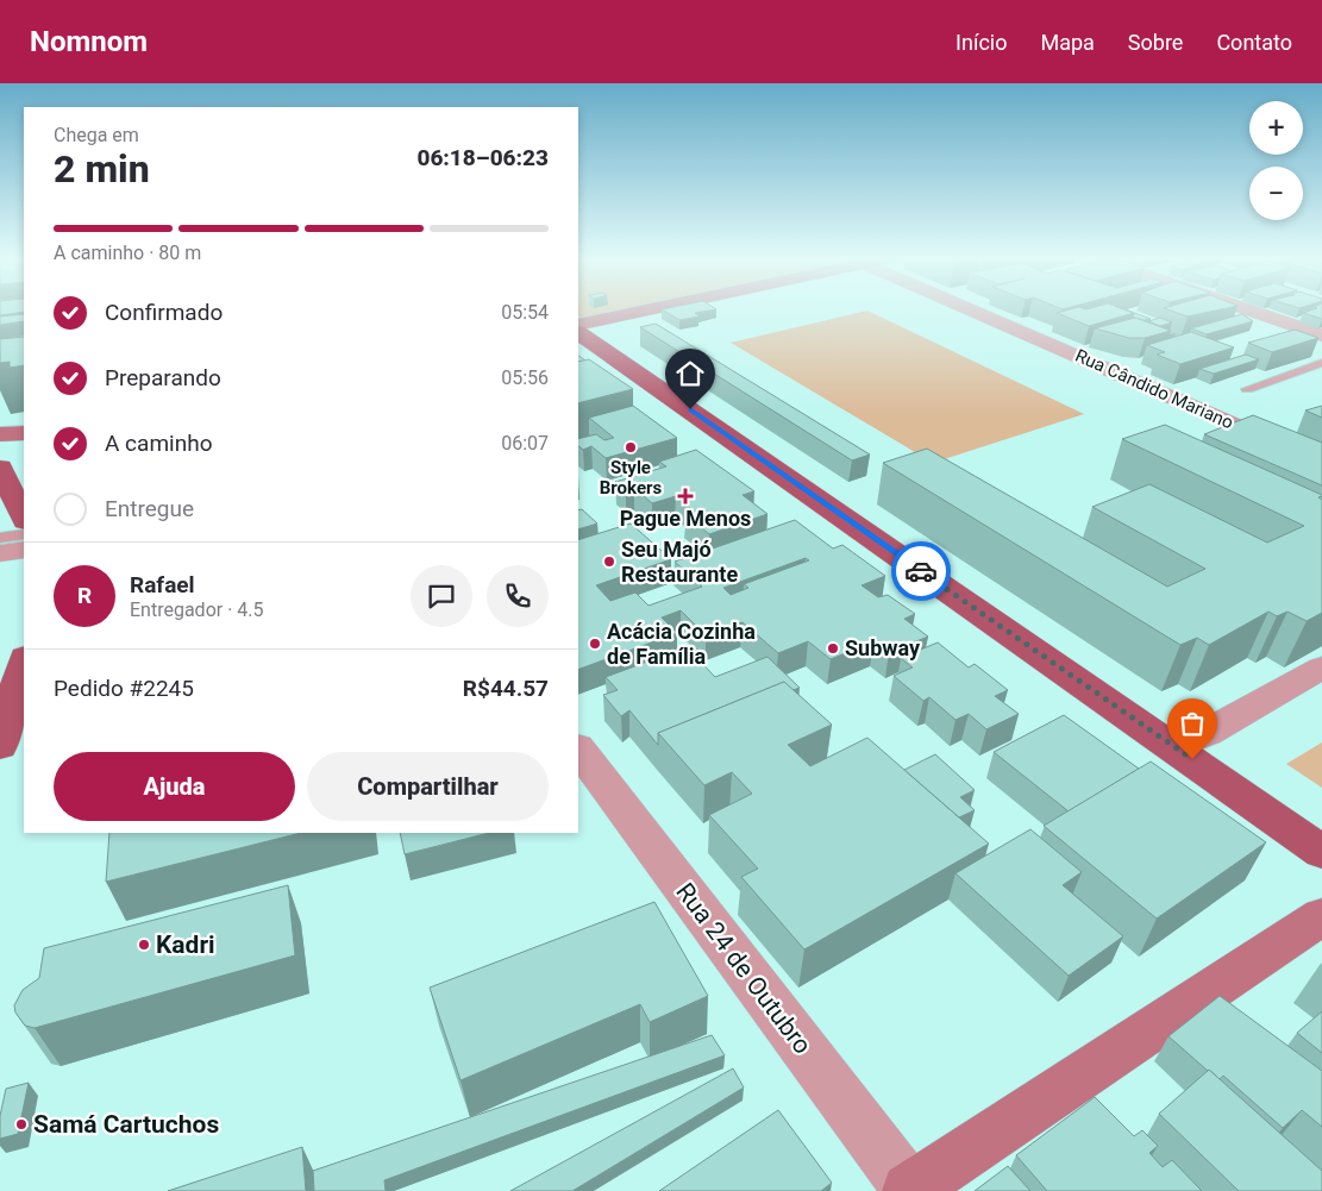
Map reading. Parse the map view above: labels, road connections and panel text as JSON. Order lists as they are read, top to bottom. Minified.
{"streets":{"street":["Rua Cândido Mariano","Rua 24 de Outubro"]},"places":{"other":["Style Brokers","Seu Majó Restaurante","Acácia Cozinha de Família","Subway","Kadri","Samá Cartuchos"],"health":["Pague Menos"]},"page":{"header":"Nomnom","nav":["Início","Mapa","Sobre","Contato"],"map_buttons":["+","−"],"heading":["2 min","Chega em","06:18–06:23"],"panel":["Rafael","Entregador · 4.5","Pedido #2245","R$44.57"],"bar":"A caminho · 80 m","list":[["Confirmado","05:54"],["Preparando","05:56"],["A caminho","06:07"],"Entregue"],"round":"R","buttons":["Ajuda","Compartilhar"]}}
